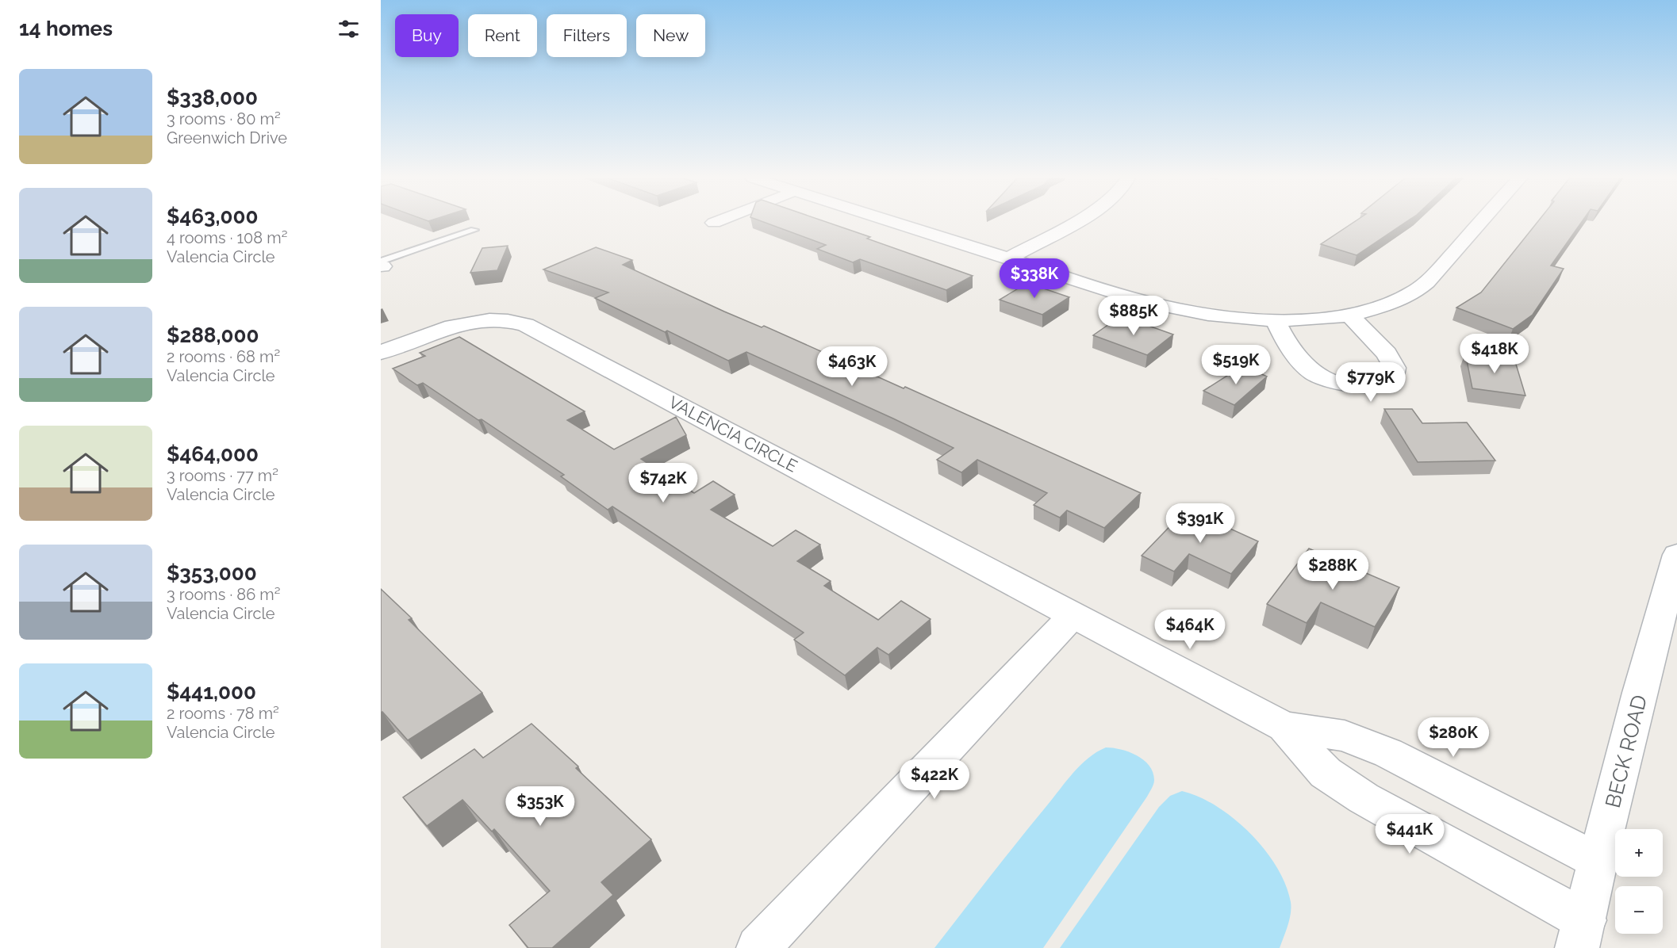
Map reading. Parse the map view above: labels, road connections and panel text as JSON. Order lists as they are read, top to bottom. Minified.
{"streets":{"street":["VALENCIA CIRCLE","BECK ROAD"]},"crossings":[["VALENCIA CIRCLE","BECK ROAD"]],"page":{"heading":"14 homes","chip":["Buy","Rent","Filters","New"],"list":[{"name":"$338,000","note":"3 rooms · 80 m² · Greenwich Drive"},{"name":"$463,000","note":"4 rooms · 108 m² · Valencia Circle"},{"name":"$288,000","note":"2 rooms · 68 m² · Valencia Circle"},{"name":"$464,000","note":"3 rooms · 77 m² · Valencia Circle"},{"name":"$353,000","note":"3 rooms · 86 m² · Valencia Circle"},{"name":"$441,000","note":"2 rooms · 78 m² · Valencia Circle"}],"price":["$338K","$885K","$418K","$519K","$463K","$779K","$742K","$391K","$288K","$464K","$280K","$422K","$353K","$441K"],"map_buttons":["+","−"]}}
